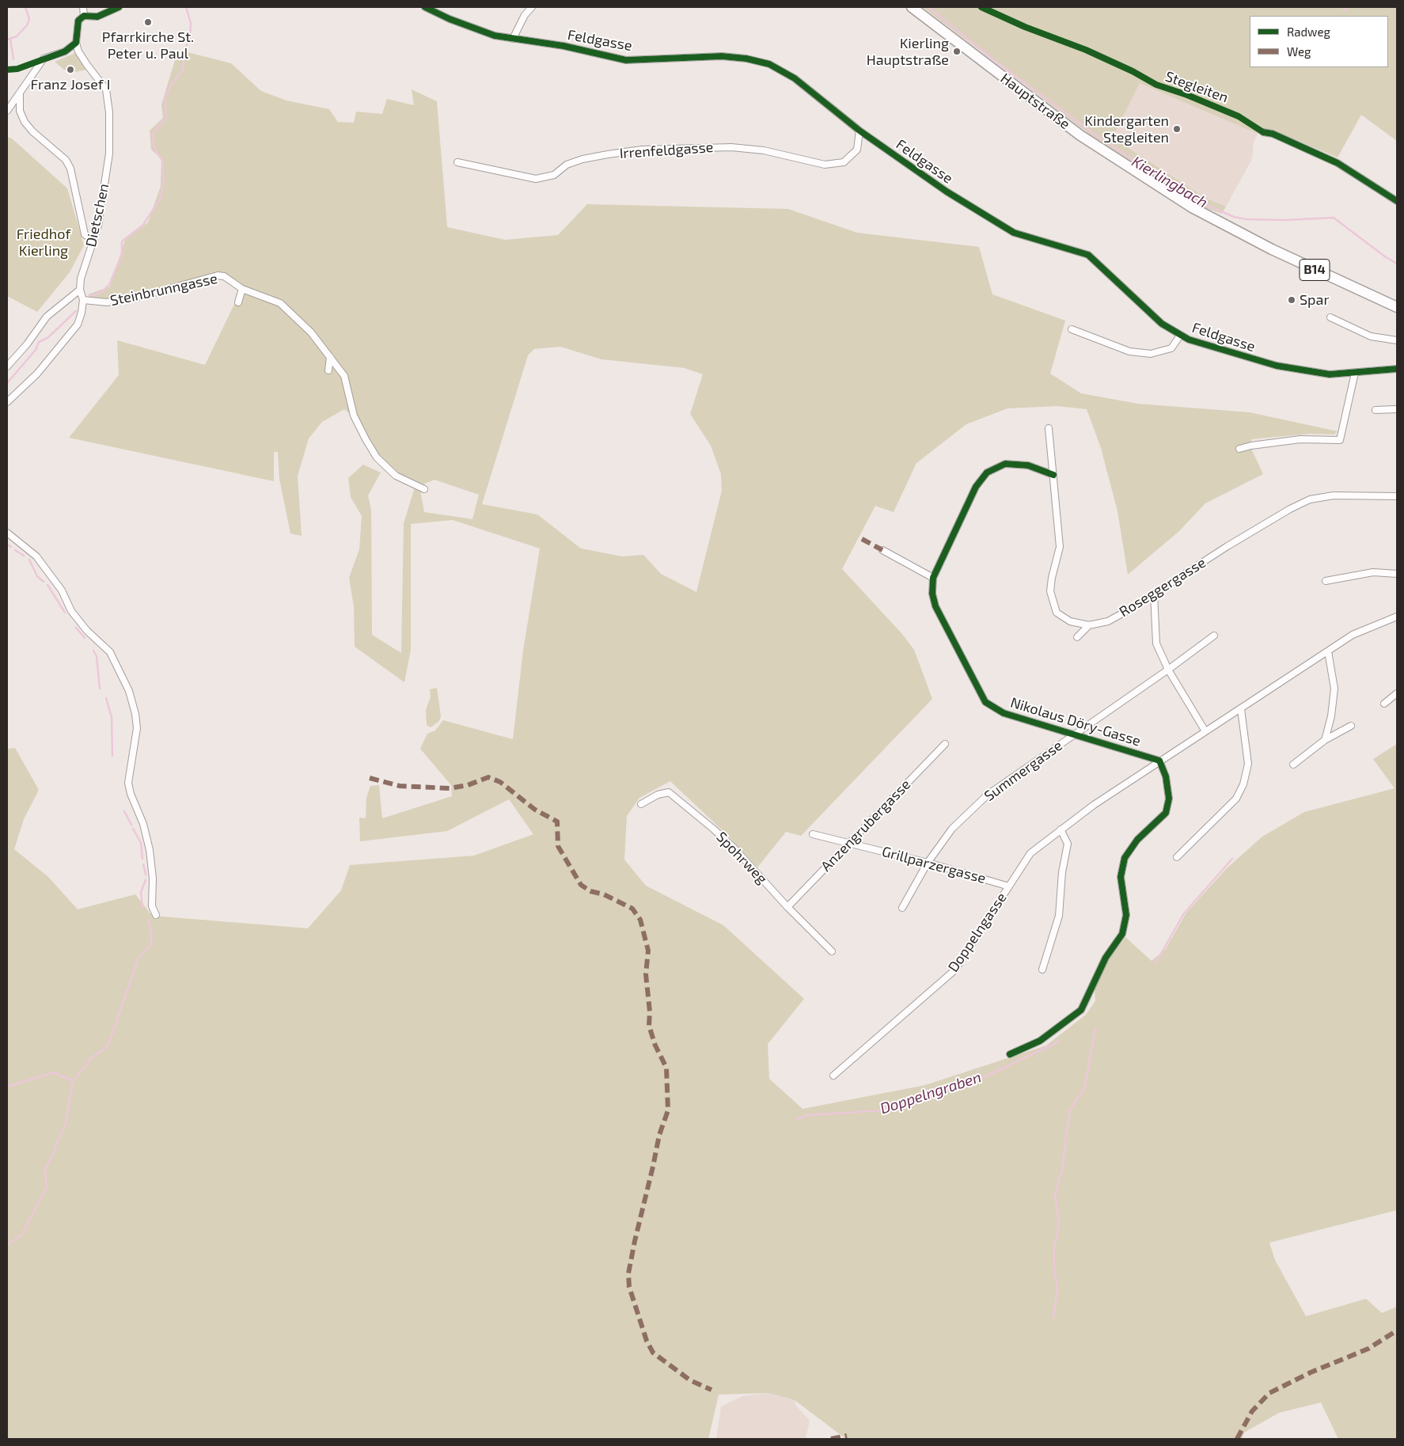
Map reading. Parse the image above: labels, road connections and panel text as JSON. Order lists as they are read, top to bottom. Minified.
{"streets":{"main road":["Hauptstraße","B14"],"street":["Feldgasse","Irrenfeldgasse","Dietschen","Steinbrunngasse","Roseggergasse","Nikolaus Döry-Gasse","Summergasse","Anzengrubergasse","Spohrweg","Grillparzergasse","Doppelngasse"],"cycle path":["Stegleiten"]},"crossings":[["Feldgasse","Irrenfeldgasse"],["Nikolaus Döry-Gasse","Summergasse"],["Nikolaus Döry-Gasse","Doppelngasse"],["Summergasse","Grillparzergasse"],["Anzengrubergasse","Spohrweg"],["Anzengrubergasse","Grillparzergasse"],["Grillparzergasse","Doppelngasse"]],"water":["Kierlingbach","Doppelngraben"],"parks":["Friedhof Kierling"],"places":["Pfarrkirche St. Peter u. Paul","Kierling Hauptstraße","Franz Josef I","Kindergarten Stegleiten","Spar"],"legend":["Radweg","Weg"]}
